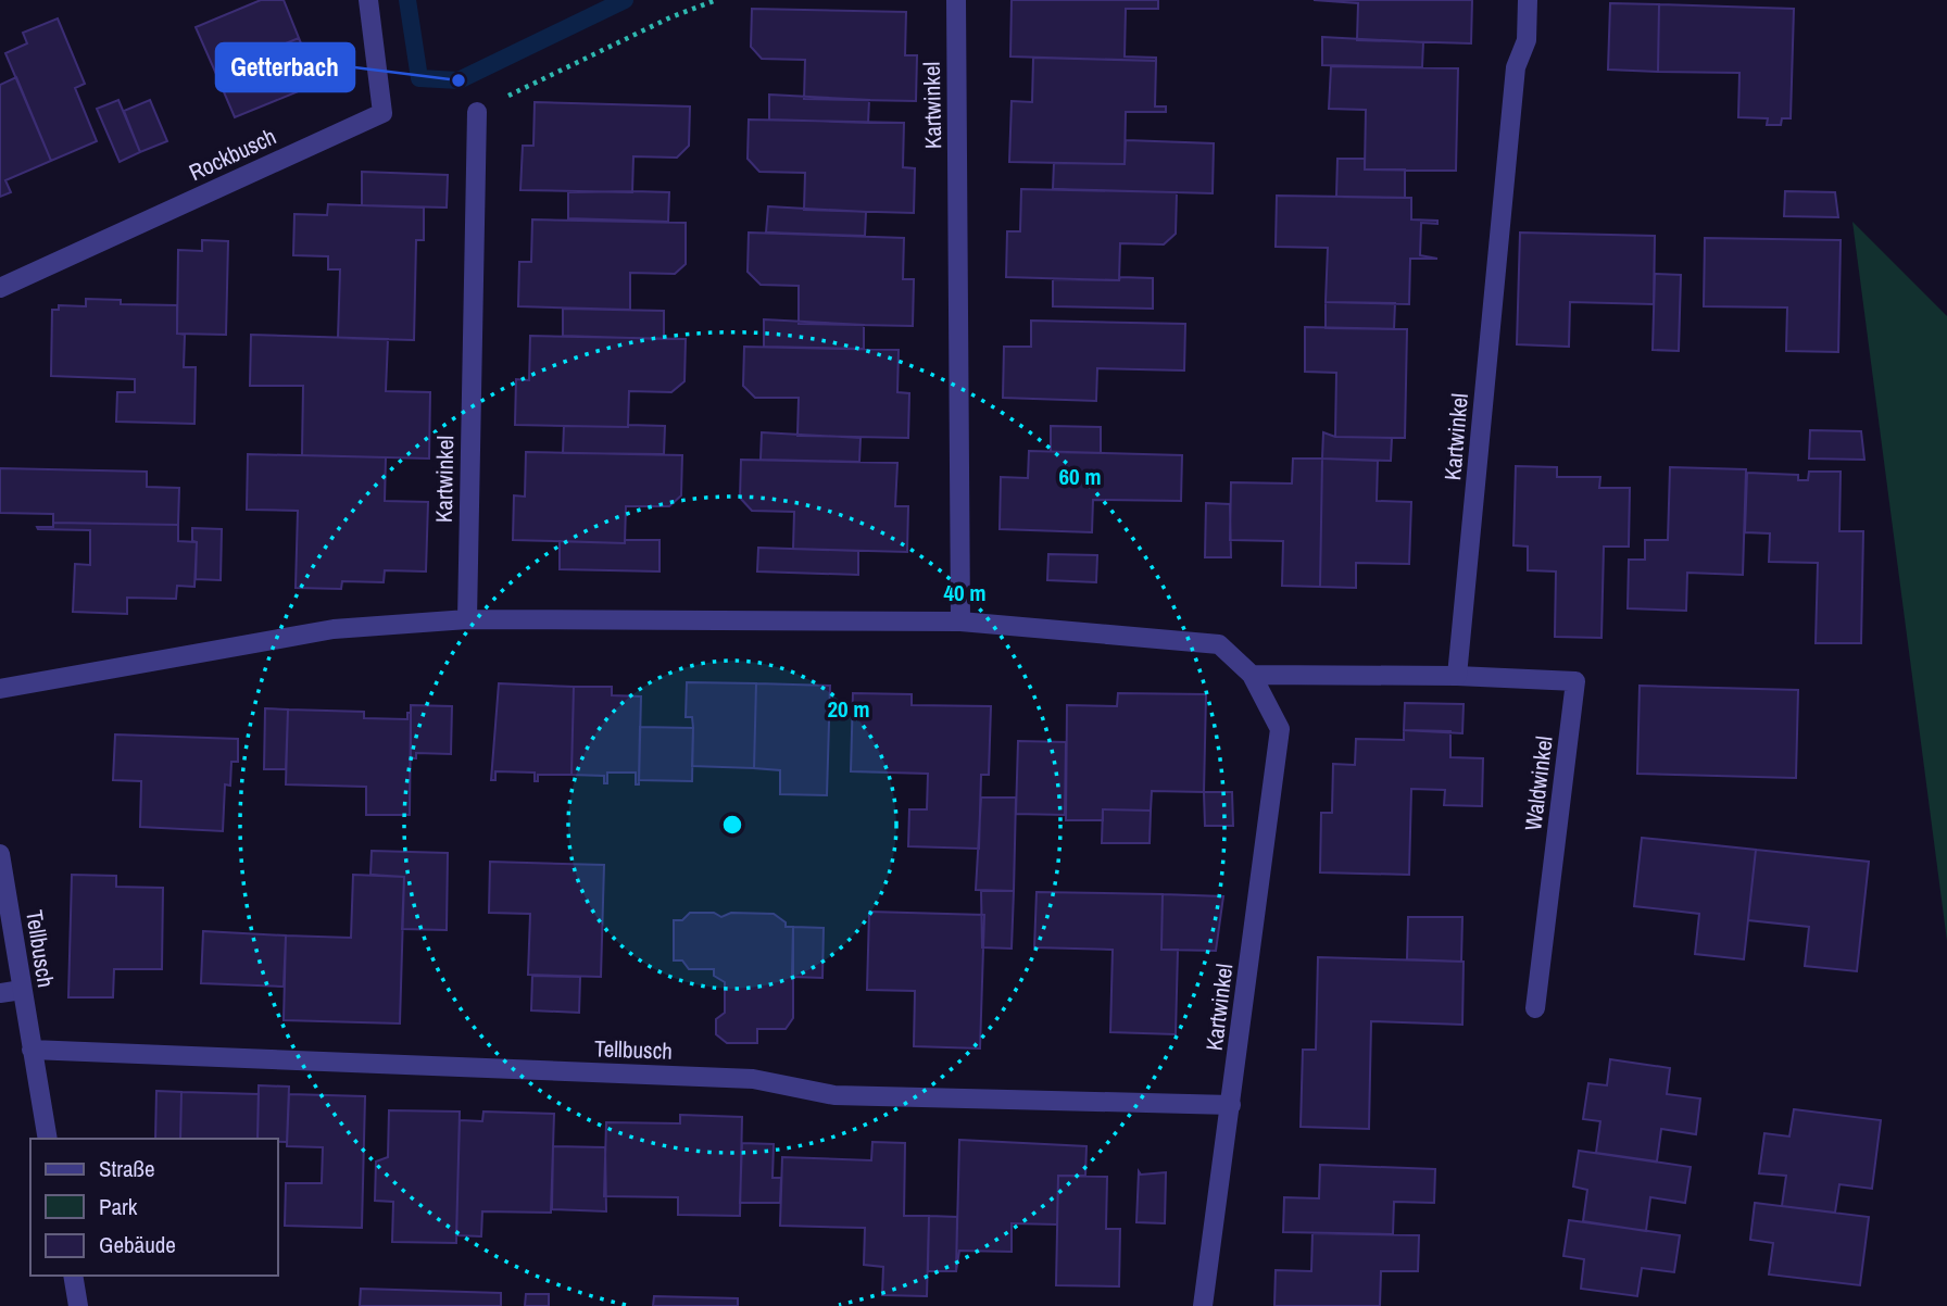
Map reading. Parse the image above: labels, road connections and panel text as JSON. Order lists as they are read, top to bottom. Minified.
{"streets":{"street":["Kartwinkel","Rockbusch","Waldwinkel","Tellbusch"]},"crossings":[["Kartwinkel","Waldwinkel"],["Kartwinkel","Tellbusch"]],"places":["Getterbach"],"legend":["Straße","Park","Gebäude"],"rings":["60 m","40 m","20 m"]}
